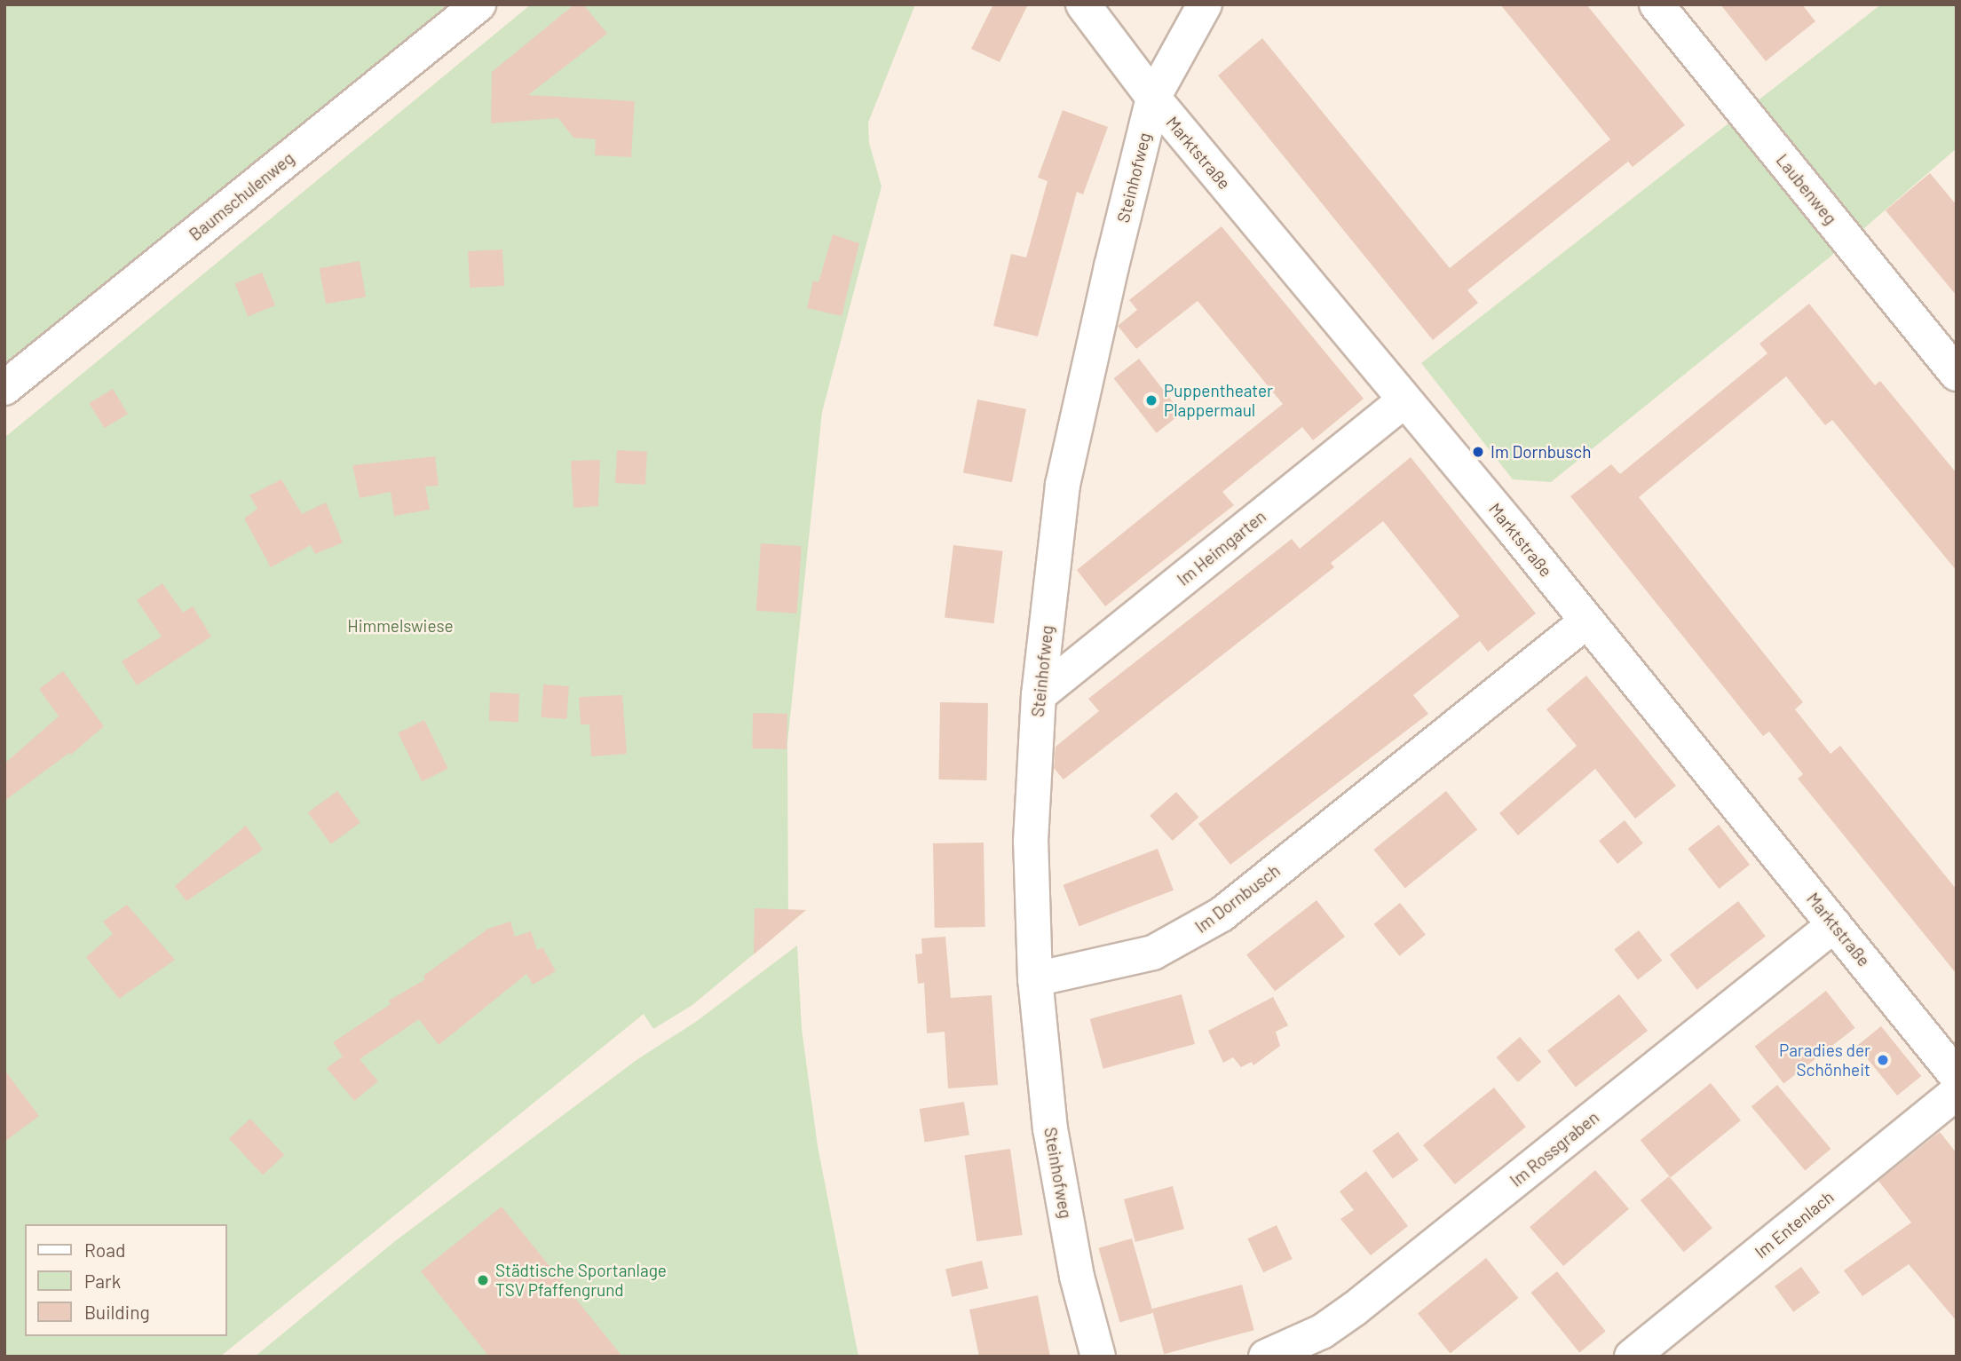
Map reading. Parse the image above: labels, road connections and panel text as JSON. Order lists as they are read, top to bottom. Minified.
{"streets":{"street":["Marktstraße","Steinhofweg","Laubenweg","Baumschulenweg","Im Heimgarten","Im Dornbusch","Im Rossgraben","Im Entenlach"]},"crossings":[["Marktstraße","Steinhofweg"],["Marktstraße","Im Heimgarten"],["Marktstraße","Im Dornbusch"],["Marktstraße","Im Rossgraben"],["Steinhofweg","Im Heimgarten"],["Steinhofweg","Im Dornbusch"]],"parks":["Himmelswiese"],"places":["Puppentheater Plappermaul","Im Dornbusch","Paradies der Schönheit","Städtische Sportanlage TSV Pfaffengrund"],"legend":["Road","Park","Building"]}
